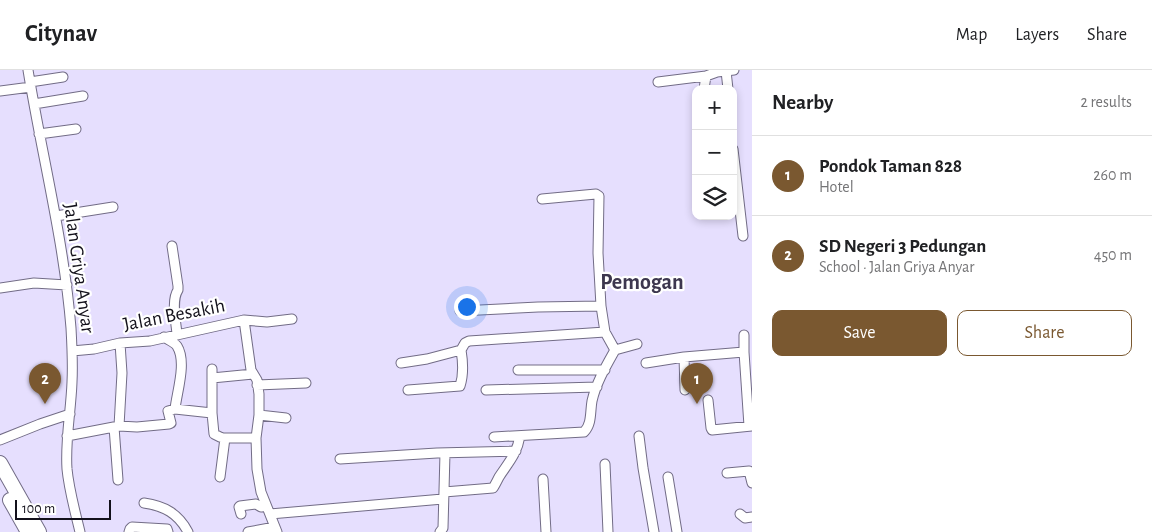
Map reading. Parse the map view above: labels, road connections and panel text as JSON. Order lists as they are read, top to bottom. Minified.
{"streets":{"street":["Jalan Griya Anyar","Jalan Besakih"]},"crossings":[["Jalan Griya Anyar","Jalan Besakih"]],"districts":["Pemogan"],"scale_bar":"100 m","page":{"header":"Citynav","nav":["Map","Layers","Share"],"heading":["Nearby","2 results"],"map_buttons":["+","−"],"list":[{"mark":"1","name":"Pondok Taman 828","note":"Hotel","value":"260 m"},{"mark":"2","name":"SD Negeri 3 Pedungan","note":"School · Jalan Griya Anyar","value":"450 m"}],"buttons":["Save","Share"],"pins":["1","2"],"scale":"100 m"}}
